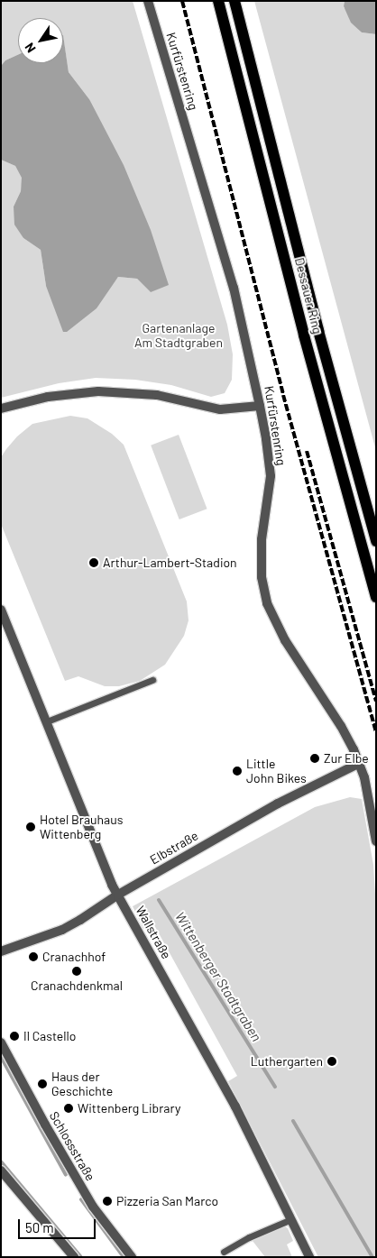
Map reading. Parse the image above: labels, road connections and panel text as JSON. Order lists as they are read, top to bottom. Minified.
{"streets":{"main road":["Dessauer Ring"],"street":["Kurfürstenring","Elbstraße","Wallstraße","Schlossstraße"]},"crossings":[["Kurfürstenring","Elbstraße"],["Elbstraße","Wallstraße"]],"water":["Wittenberger Stadtgraben"],"parks":["Gartenanlage Am Stadtgraben"],"places":["Arthur-Lambert-Stadion","Zur Elbe","Little John Bikes","Hotel Brauhaus Wittenberg","Cranachhof","Cranachdenkmal","Il Castello","Luthergarten","Haus der Geschichte","Wittenberg Library","Pizzeria San Marco"],"scale_bar":"50 m","north":"bottom left"}
